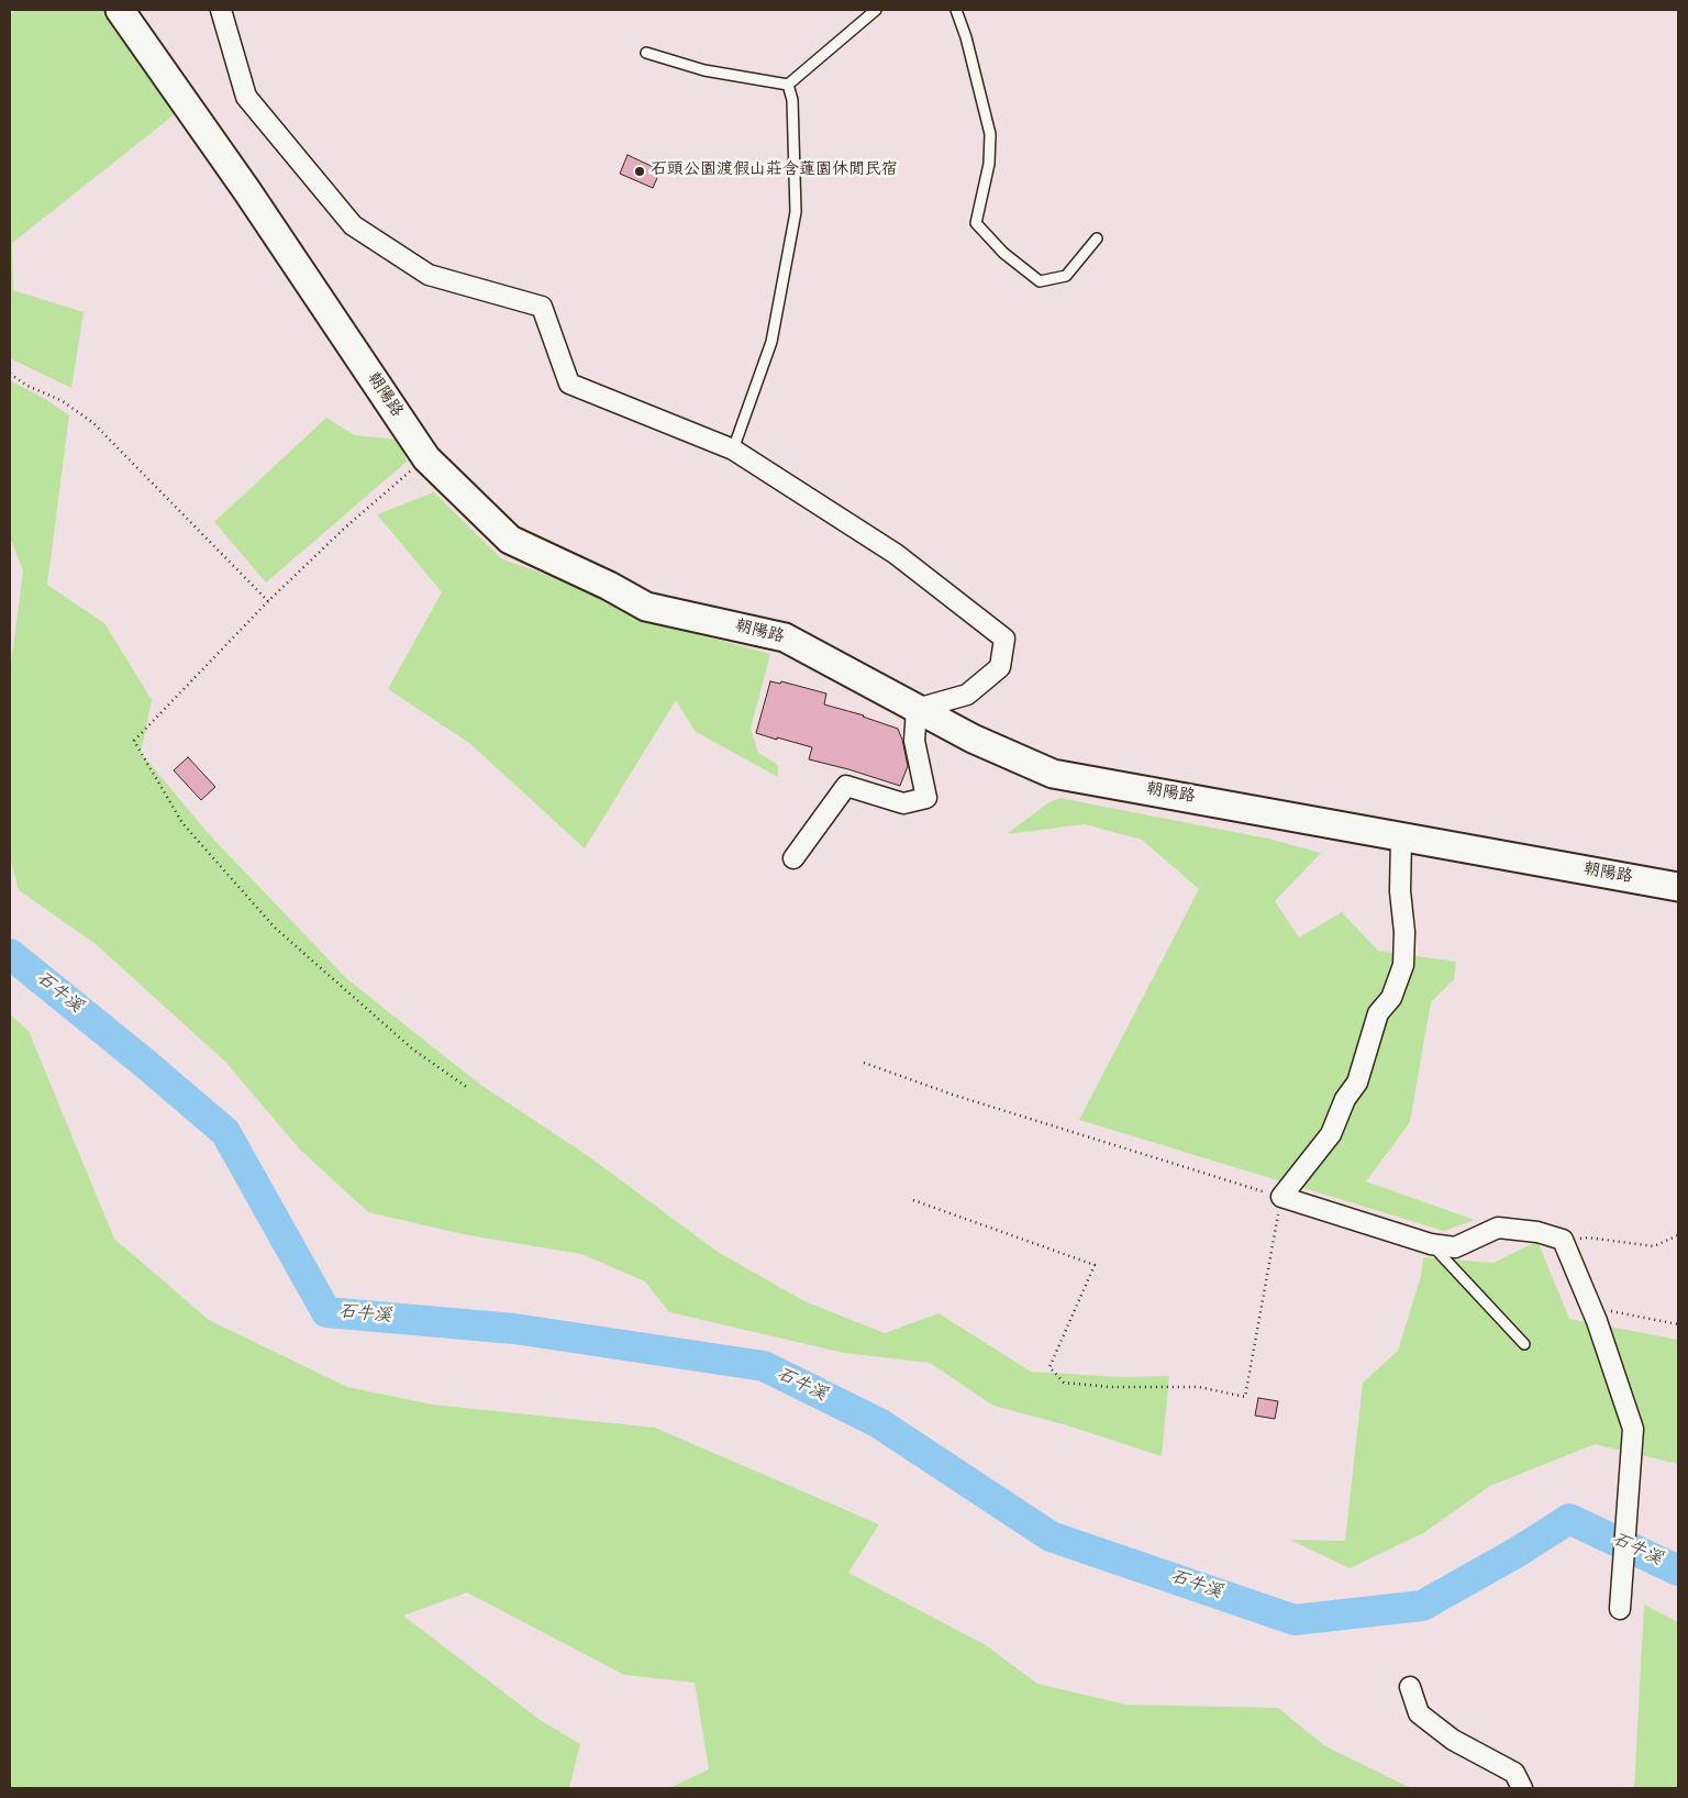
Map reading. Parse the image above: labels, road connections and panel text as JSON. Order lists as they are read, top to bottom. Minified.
{"streets":{"main road":["朝陽路"]},"water":["石牛溪"],"places":["石頭公園渡假山莊含蓮園休閒民宿"]}
